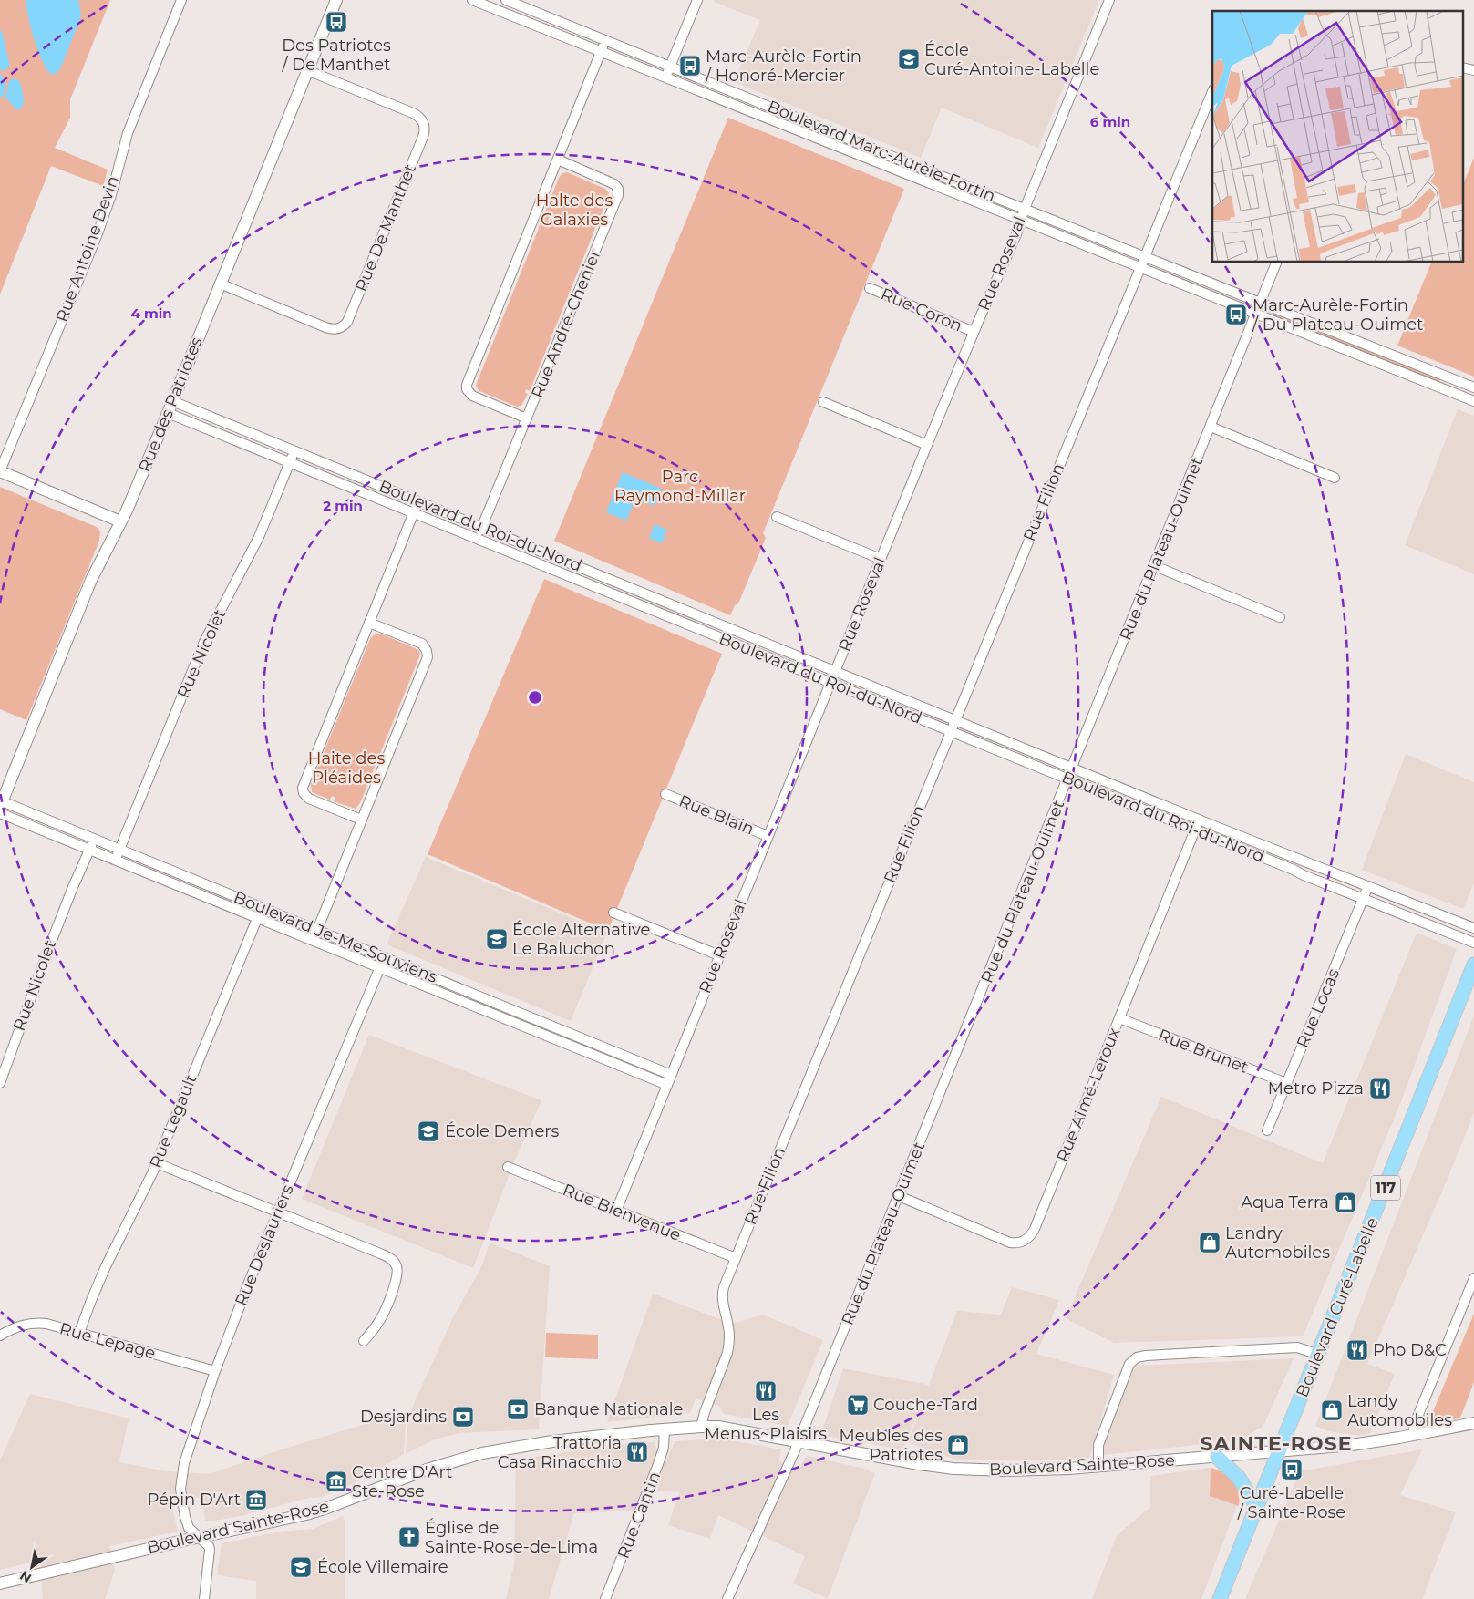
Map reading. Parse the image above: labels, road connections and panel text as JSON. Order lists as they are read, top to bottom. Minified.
{"streets":{"main road":["117","Boulevard Curé-Labelle"],"street":["Boulevard Marc-Aurèle-Fortin","Rue De Manthet","Rue Antoine Devin","Rue Roseval","Rue Coron","Rue André-Chenier","Rue des Patriotes","Rue Filion","Boulevard du Roi-du-Nord","Rue du Plateau-Ouimet","Rue Nicolet","Rue Blain","Boulevard Je-Me-Souviens","Rue Locas","Rue Brunet","Rue Aimé-Leroux","Rue Legault","Rue Bienvenue","Rue Deslauriers","Rue Lepage","Boulevard Sainte-Rose","Rue Cantin"]},"crossings":[["Boulevard Marc-Aurèle-Fortin","Rue Roseval"],["Boulevard Marc-Aurèle-Fortin","Rue André-Chenier"],["Boulevard Marc-Aurèle-Fortin","Rue Filion"],["Boulevard Marc-Aurèle-Fortin","Rue du Plateau-Ouimet"],["Rue De Manthet","Rue des Patriotes"],["Rue Roseval","Rue Coron"],["Rue Roseval","Boulevard du Roi-du-Nord"],["Rue Roseval","Rue Blain"],["Rue Roseval","Boulevard Je-Me-Souviens"],["Rue Roseval","Rue Bienvenue"],["Rue André-Chenier","Boulevard du Roi-du-Nord"],["Rue des Patriotes","Boulevard du Roi-du-Nord"],["Rue des Patriotes","Boulevard Je-Me-Souviens"],["Rue Filion","Boulevard du Roi-du-Nord"],["Rue Filion","Rue Bienvenue"],["Rue Filion","Boulevard Sainte-Rose"],["Boulevard du Roi-du-Nord","Rue du Plateau-Ouimet"],["Boulevard du Roi-du-Nord","Rue Nicolet"],["Boulevard du Roi-du-Nord","Rue Locas"],["Boulevard du Roi-du-Nord","Rue Aimé-Leroux"],["Rue du Plateau-Ouimet","Rue Aimé-Leroux"],["Rue du Plateau-Ouimet","Boulevard Sainte-Rose"],["Rue Nicolet","Boulevard Je-Me-Souviens"],["Boulevard Je-Me-Souviens","Rue Legault"],["Boulevard Je-Me-Souviens","Rue Deslauriers"],["Rue Locas","Rue Brunet"],["Rue Brunet","Rue Aimé-Leroux"],["Rue Legault","Rue Lepage"],["Rue Deslauriers","Rue Lepage"],["Rue Deslauriers","Boulevard Sainte-Rose"],["Boulevard Curé-Labelle","Boulevard Sainte-Rose"],["Boulevard Sainte-Rose","Rue Cantin"]],"districts":["SAINTE-ROSE"],"parks":["Halte des Galaxies","Parc Raymond-Millar","Haite des Pléaides"],"places":{"bus stop":["Des Patriotes / De Manthet","Marc-Aurèle-Fortin / Honoré-Mercier","Marc-Aurèle-Fortin / Du Plateau-Ouimet","Curé-Labelle / Sainte-Rose"],"school or university":["École Curé-Antoine-Labelle","École Alternative Le Baluchon","École Demers","École Villemaire"],"restaurant":["Metro Pizza","Pho D&C","Les Menus~Plaisirs","Trattoria Casa Rinacchio"],"shop":["Aqua Terra","Landry Automobiles","Landy Automobiles","Meubles des Patriotes"],"supermarket":["Couche-Tard"],"bank":["Banque Nationale","Desjardins"],"museum":["Centre D'Art Ste-Rose","Pépin D'Art"],"church":["Église de Sainte-Rose-de-Lima"]},"north":"bottom left","rings":["6 min","4 min","2 min"]}
